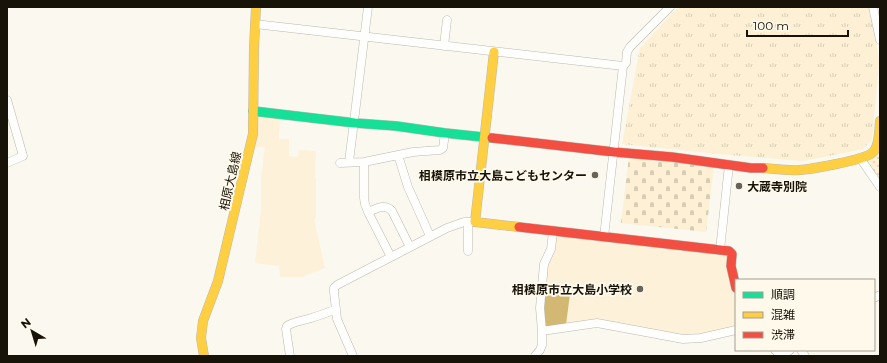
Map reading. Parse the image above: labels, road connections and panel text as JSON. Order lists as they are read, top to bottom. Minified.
{"streets":{"street":["相原大島線"]},"places":["相模原市立大島こどもセンター","大蔵寺別院","相模原市立大島小学校"],"legend":["順調","混雑","渋滞"],"scale_bar":"100 m","north":"top left"}
